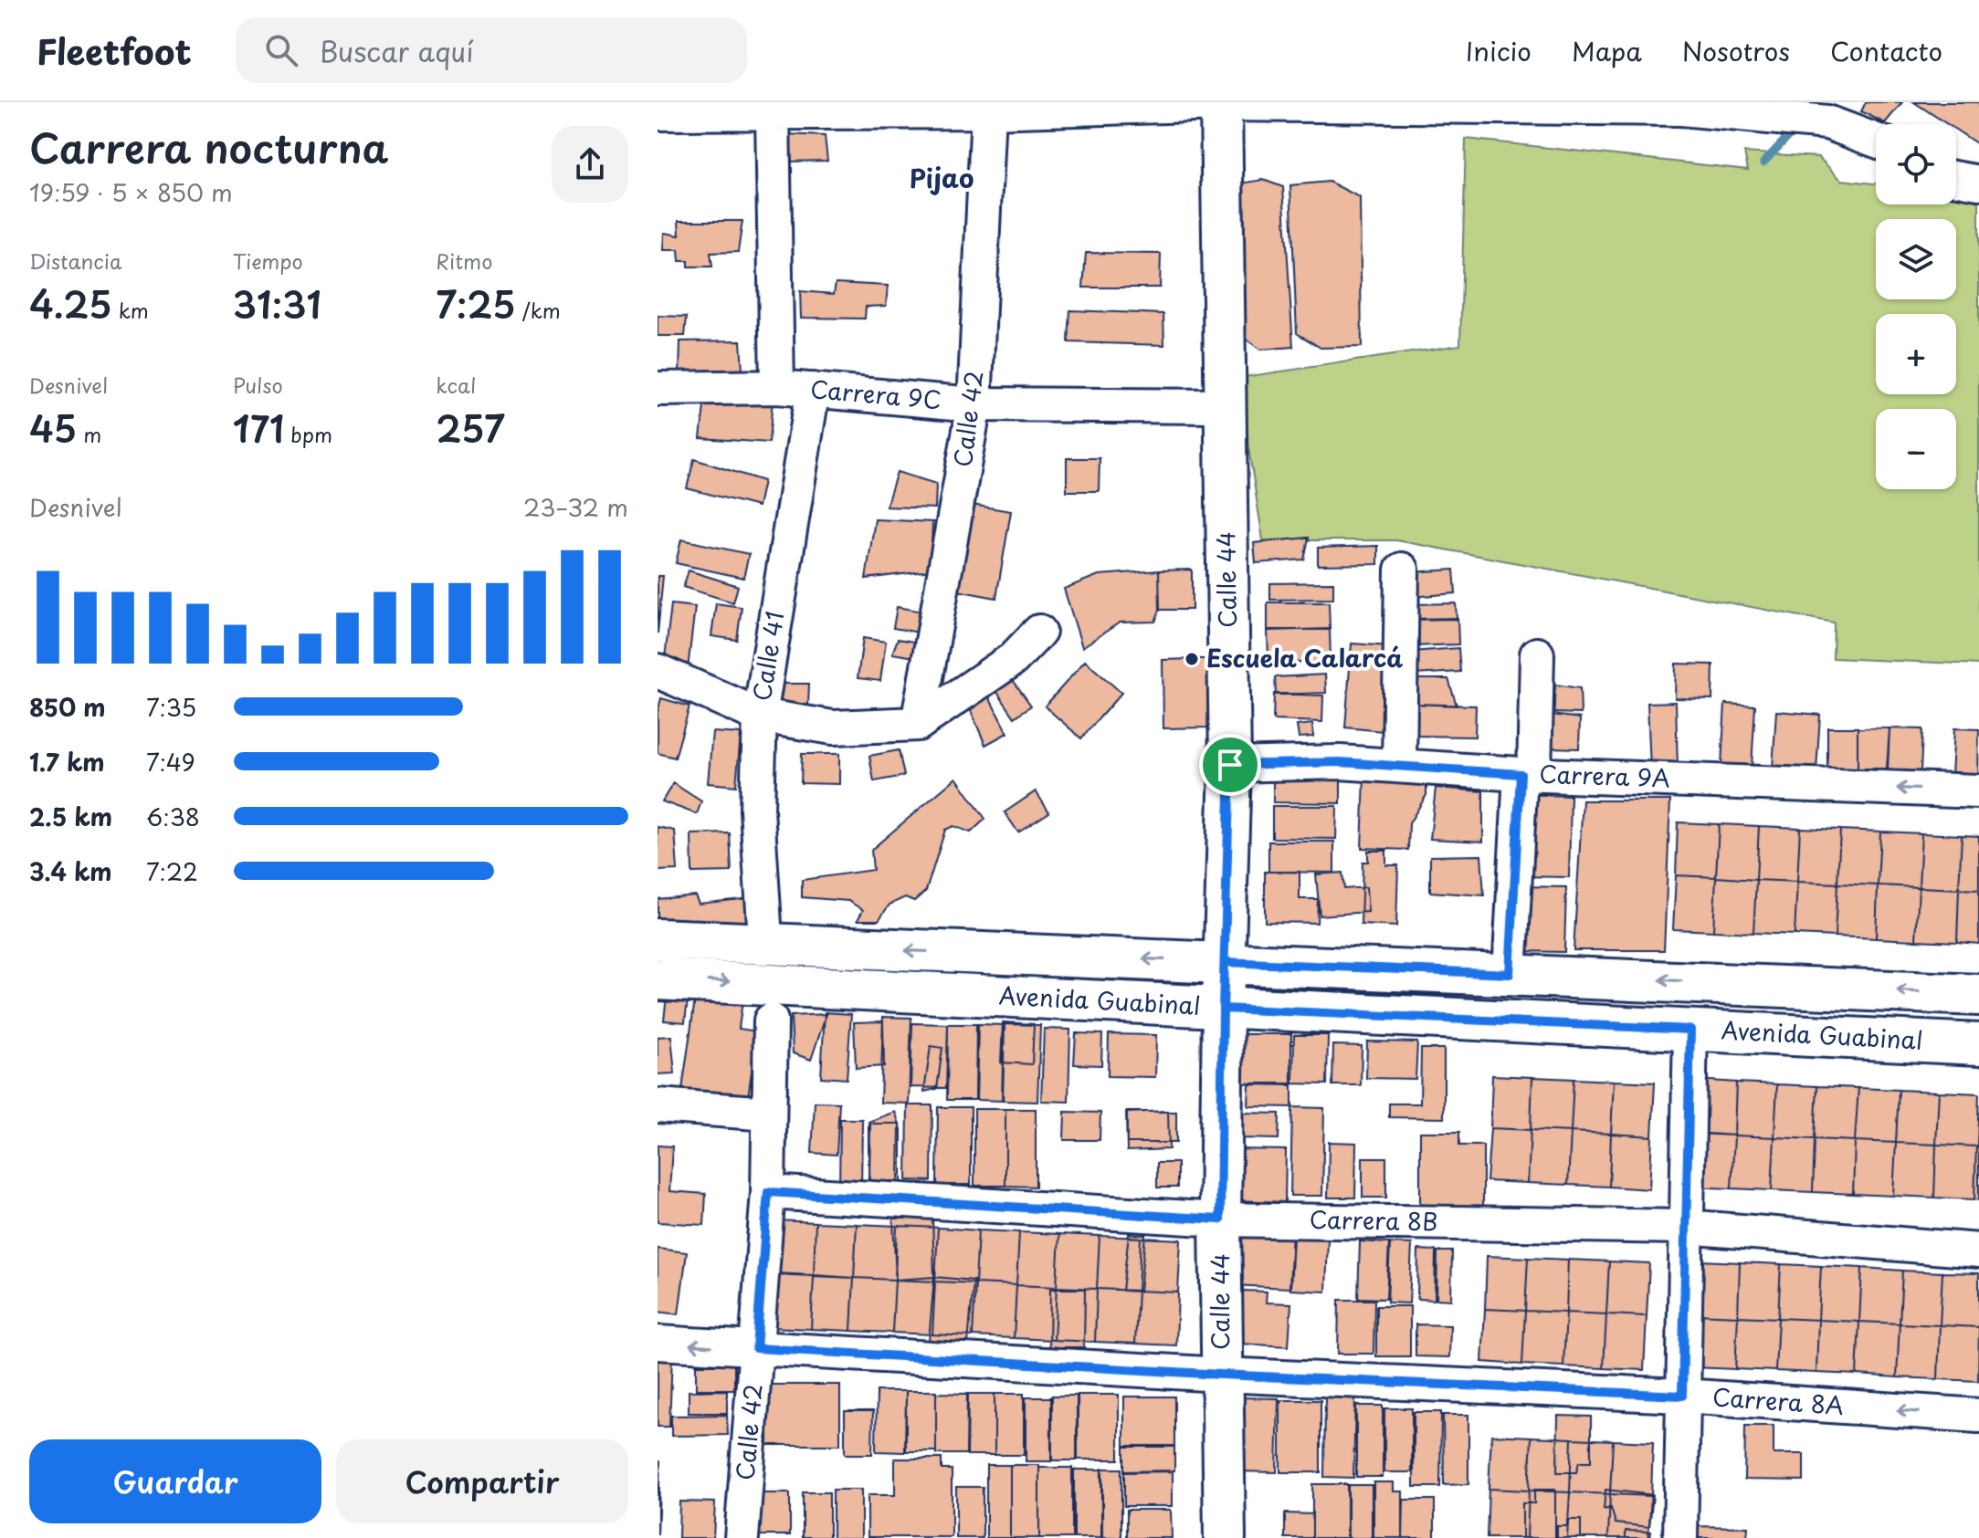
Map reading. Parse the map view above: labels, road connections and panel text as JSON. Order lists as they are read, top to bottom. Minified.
{"streets":{"main road":["Calle 44","Avenida Guabinal"],"street":["Carrera 9C","Calle 42","Calle 41","Carrera 9A","Carrera 8B","Carrera 8A"]},"crossings":[["Carrera 9C","Calle 42"],["Carrera 9C","Calle 44"],["Carrera 9C","Calle 41"],["Calle 42","Carrera 8B"],["Calle 42","Carrera 8A"],["Calle 44","Carrera 9A"],["Calle 44","Avenida Guabinal"],["Calle 44","Carrera 8B"],["Calle 44","Carrera 8A"]],"one_way":["Carrera 9A"],"districts":["Pijao"],"places":["Escuela Calarcá"],"page":{"header":"Fleetfoot","search":"Buscar aquí","nav":["Inicio","Mapa","Nosotros","Contacto"],"heading":["Carrera nocturna","19:59 · 5 × 850 m"],"map_buttons":["+","−"],"stats":[["Distancia","4.25 km"],["Tiempo","31:31"],["Ritmo","7:25 /km"],["Desnivel","45 m"],["Pulso","171 bpm"],["kcal","257"]],"chart":["Desnivel","23–32 m"],"list":[{"name":"850 m","note":"7:35"},{"name":"1.7 km","note":"7:49"},{"name":"2.5 km","note":"6:38"},{"name":"3.4 km","note":"7:22"}],"buttons":["Guardar","Compartir"]}}
